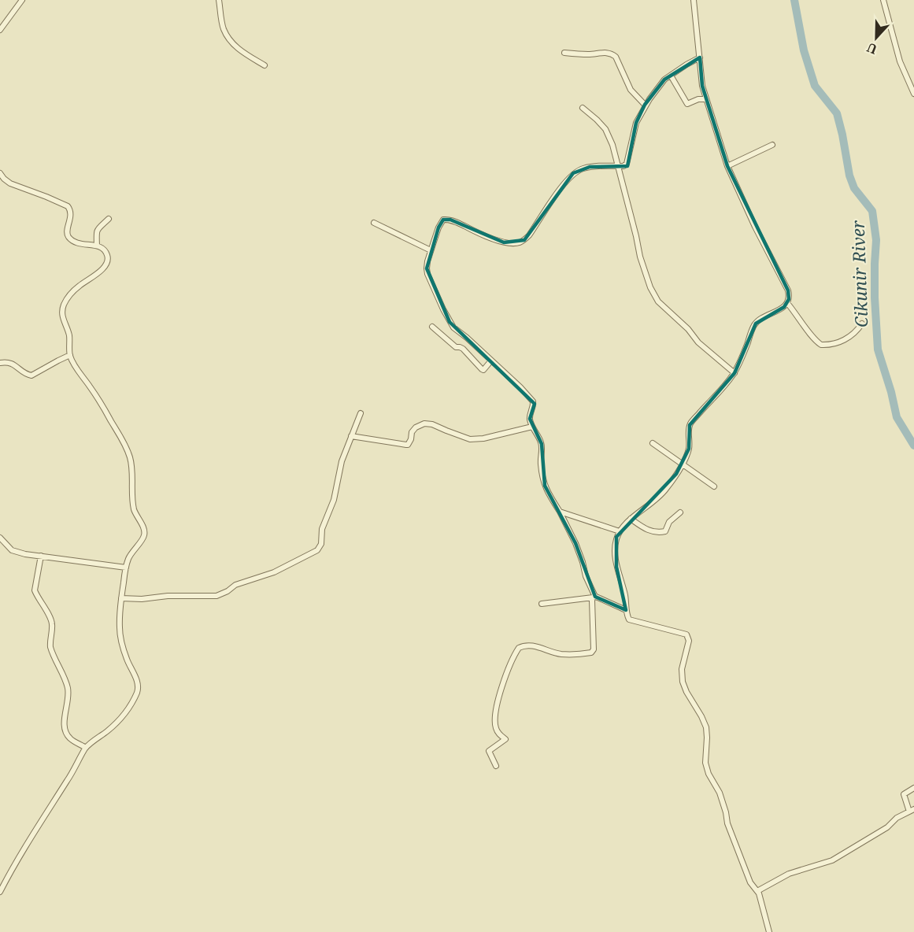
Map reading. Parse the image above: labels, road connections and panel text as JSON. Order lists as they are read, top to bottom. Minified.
{"water":["Cikunir River"],"north":"bottom"}
